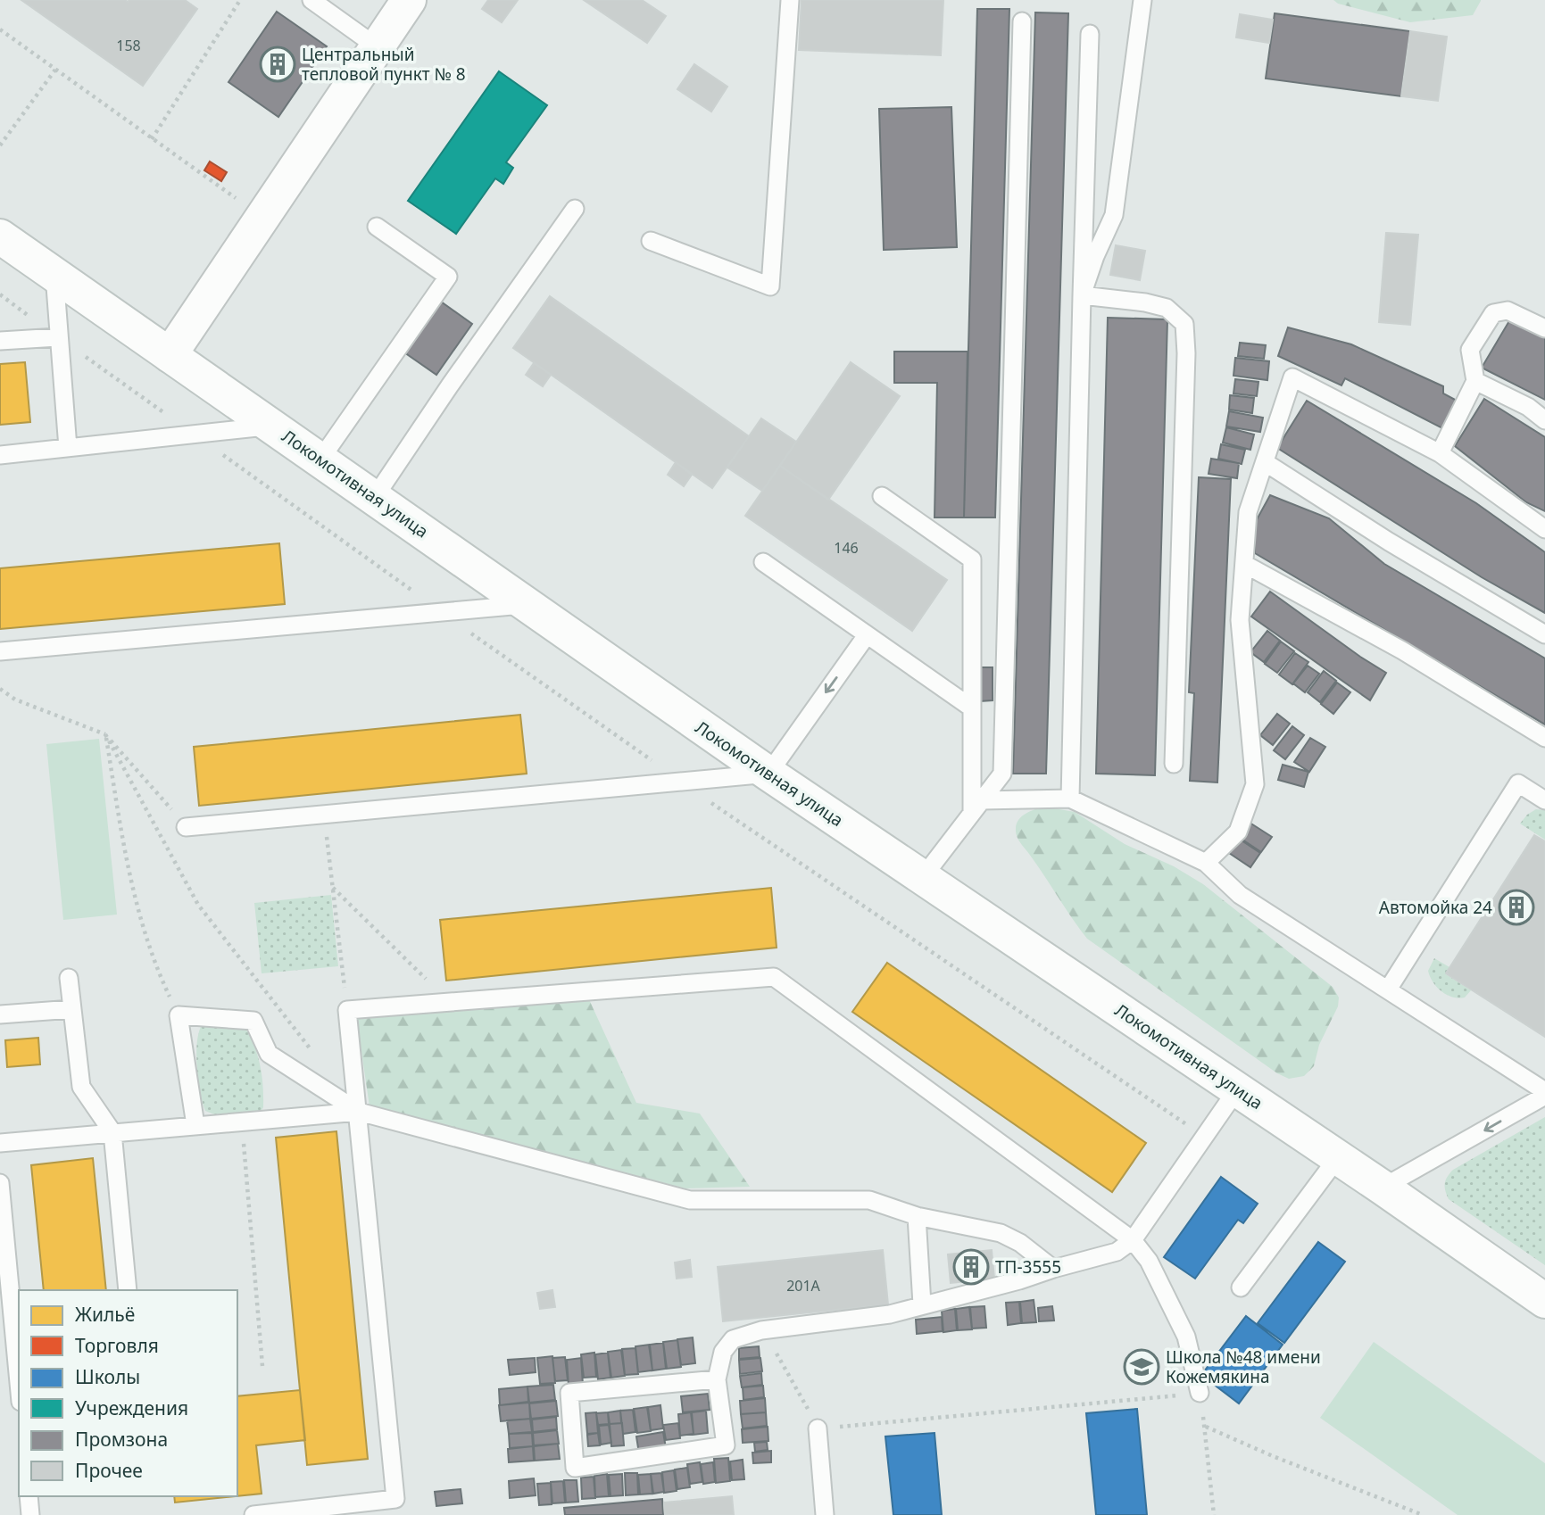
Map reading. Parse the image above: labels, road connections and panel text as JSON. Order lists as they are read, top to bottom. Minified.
{"streets":{"main road":["Локомотивная улица"]},"places":{"building":["Центральный тепловой пункт № 8","Автомойка 24","ТП-3555"],"school or university":["Школа №48 имени Кожемякина"]},"house_numbers":["158","146","201А"],"legend":["Жильё","Торговля","Школы","Учреждения","Промзона","Прочее"]}
